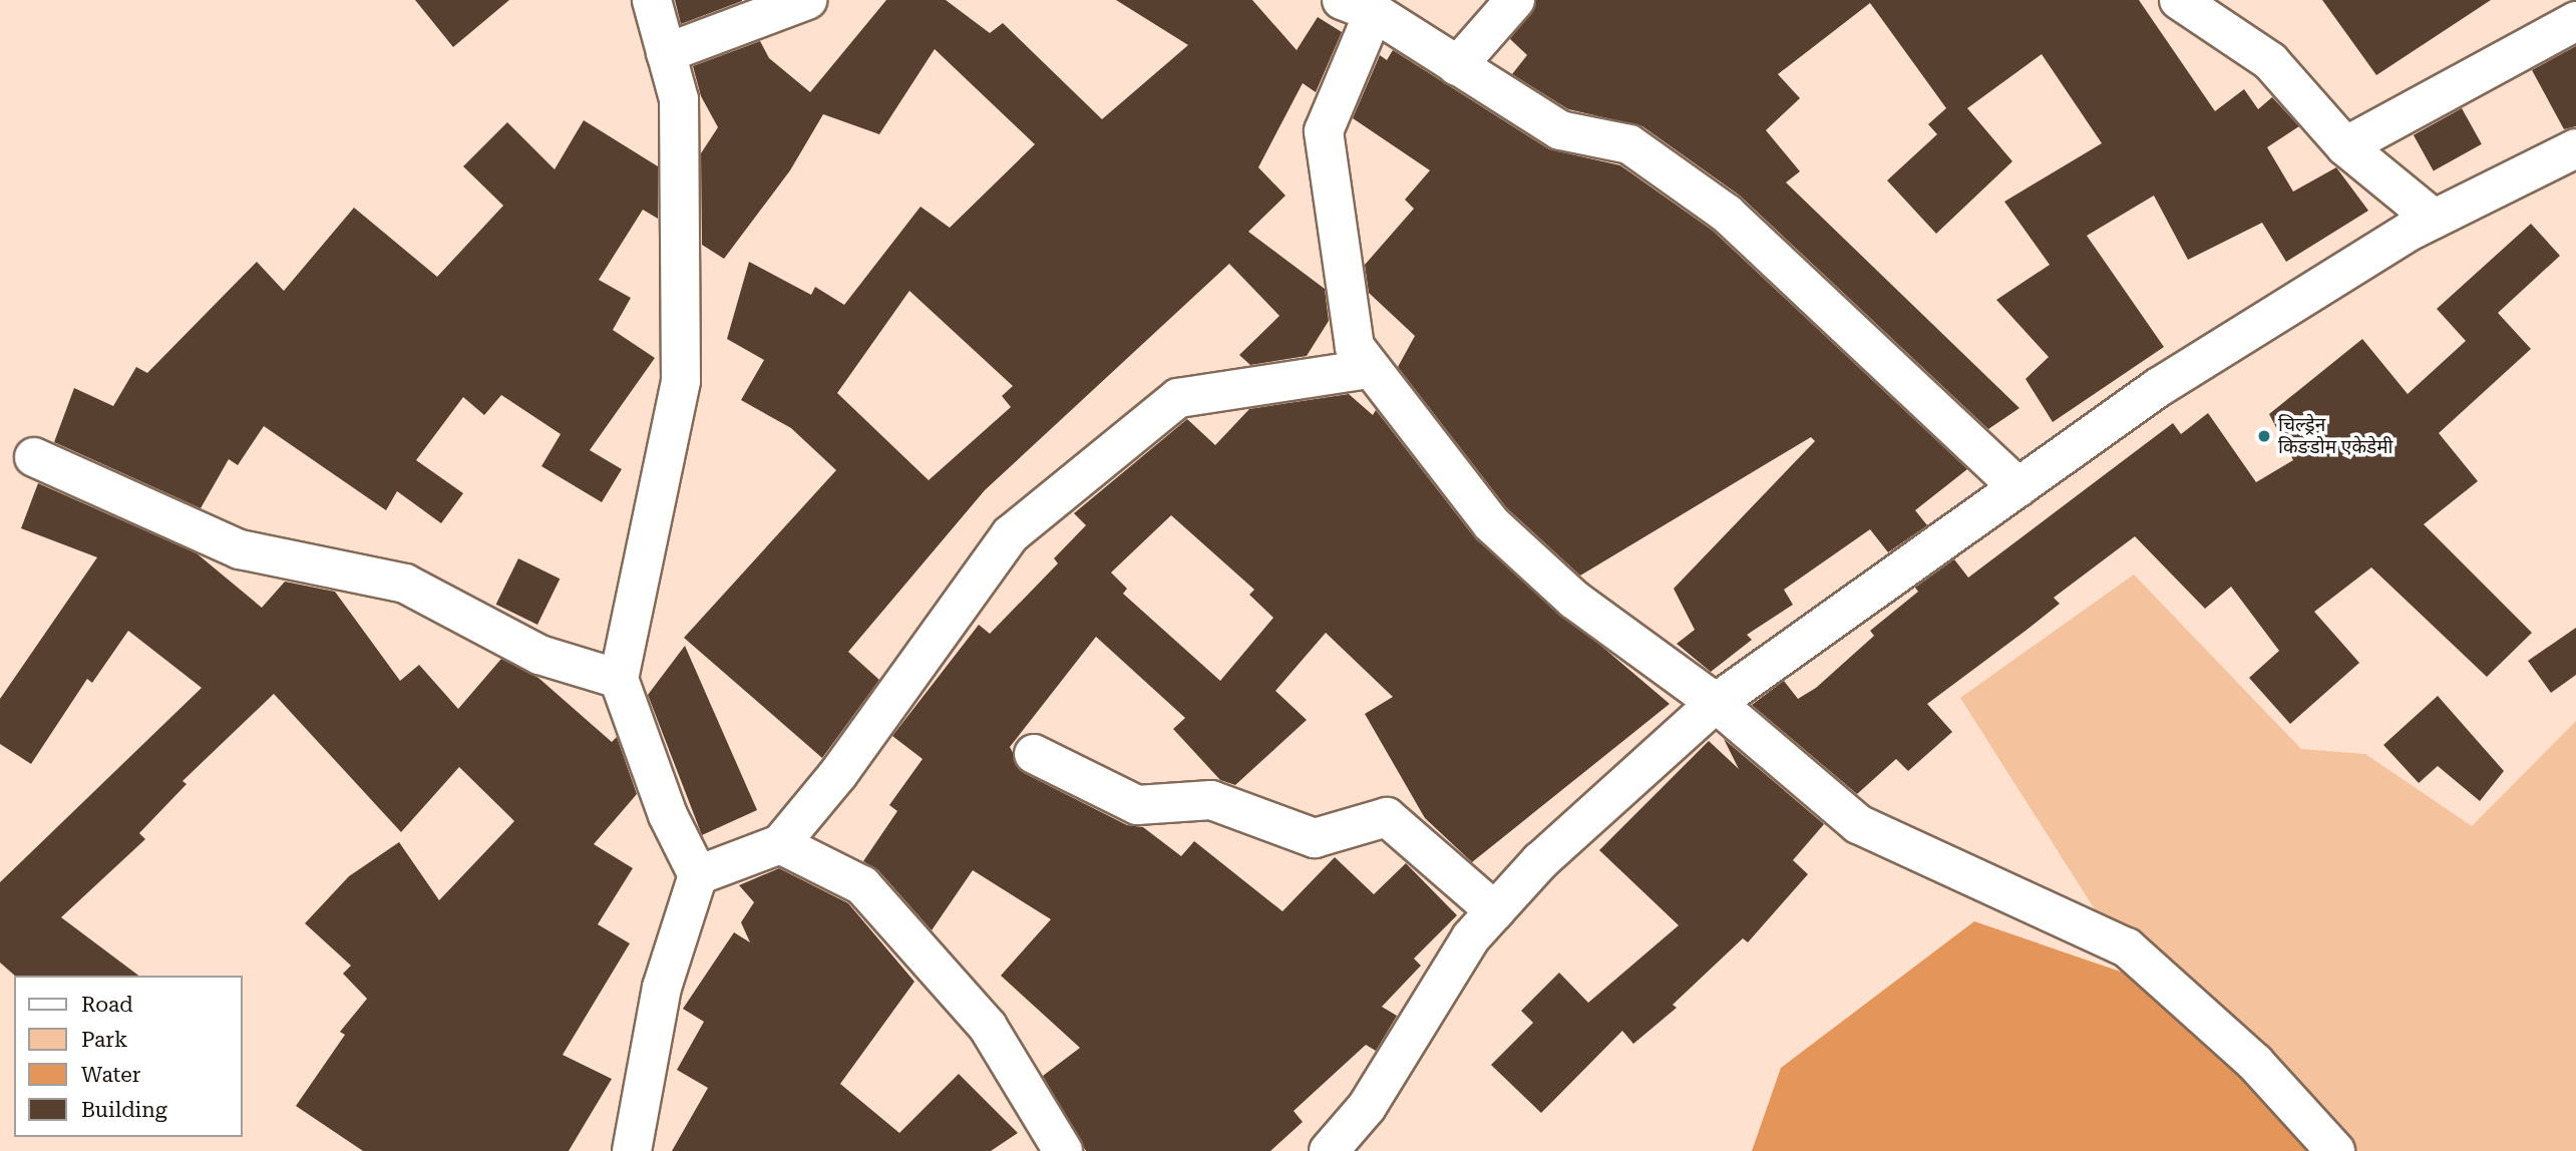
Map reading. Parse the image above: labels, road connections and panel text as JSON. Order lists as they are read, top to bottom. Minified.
{"places":["चिल्ड्रेन किङडोम एकेडेमी"],"legend":["Road","Park","Water","Building"]}
